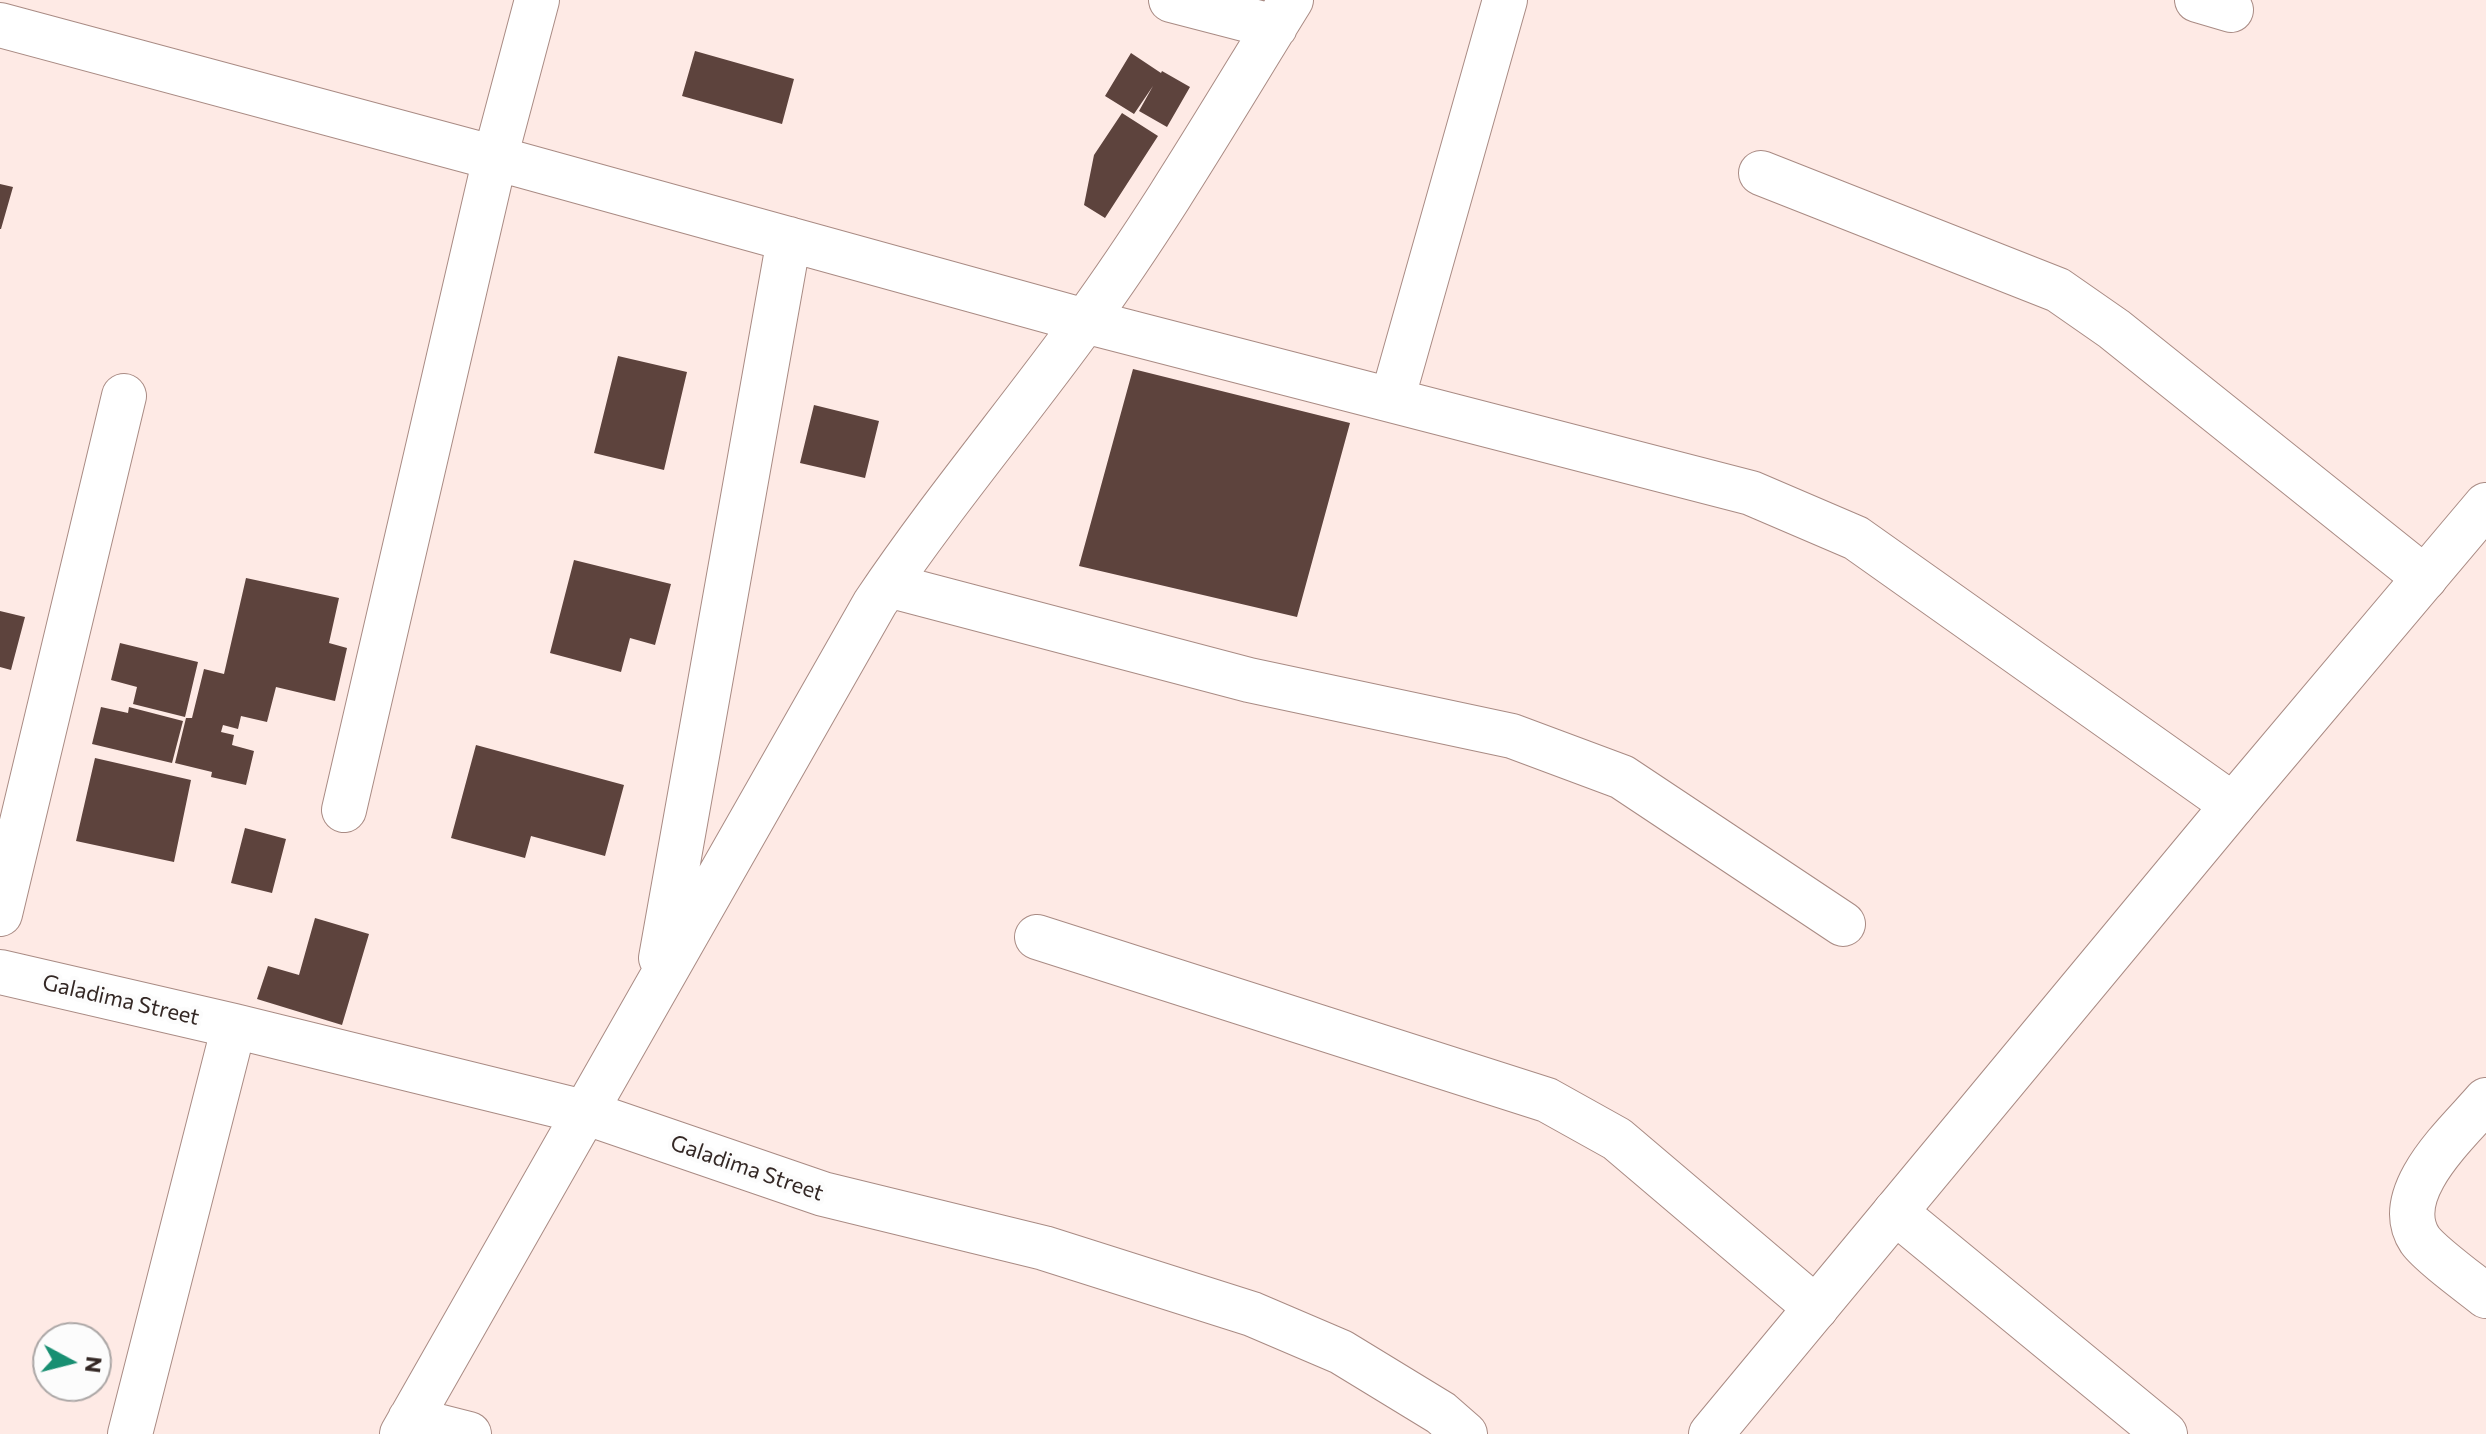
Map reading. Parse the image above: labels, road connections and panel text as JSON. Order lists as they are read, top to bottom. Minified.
{"streets":{"street":["Galadima Street"]},"north":"right"}
